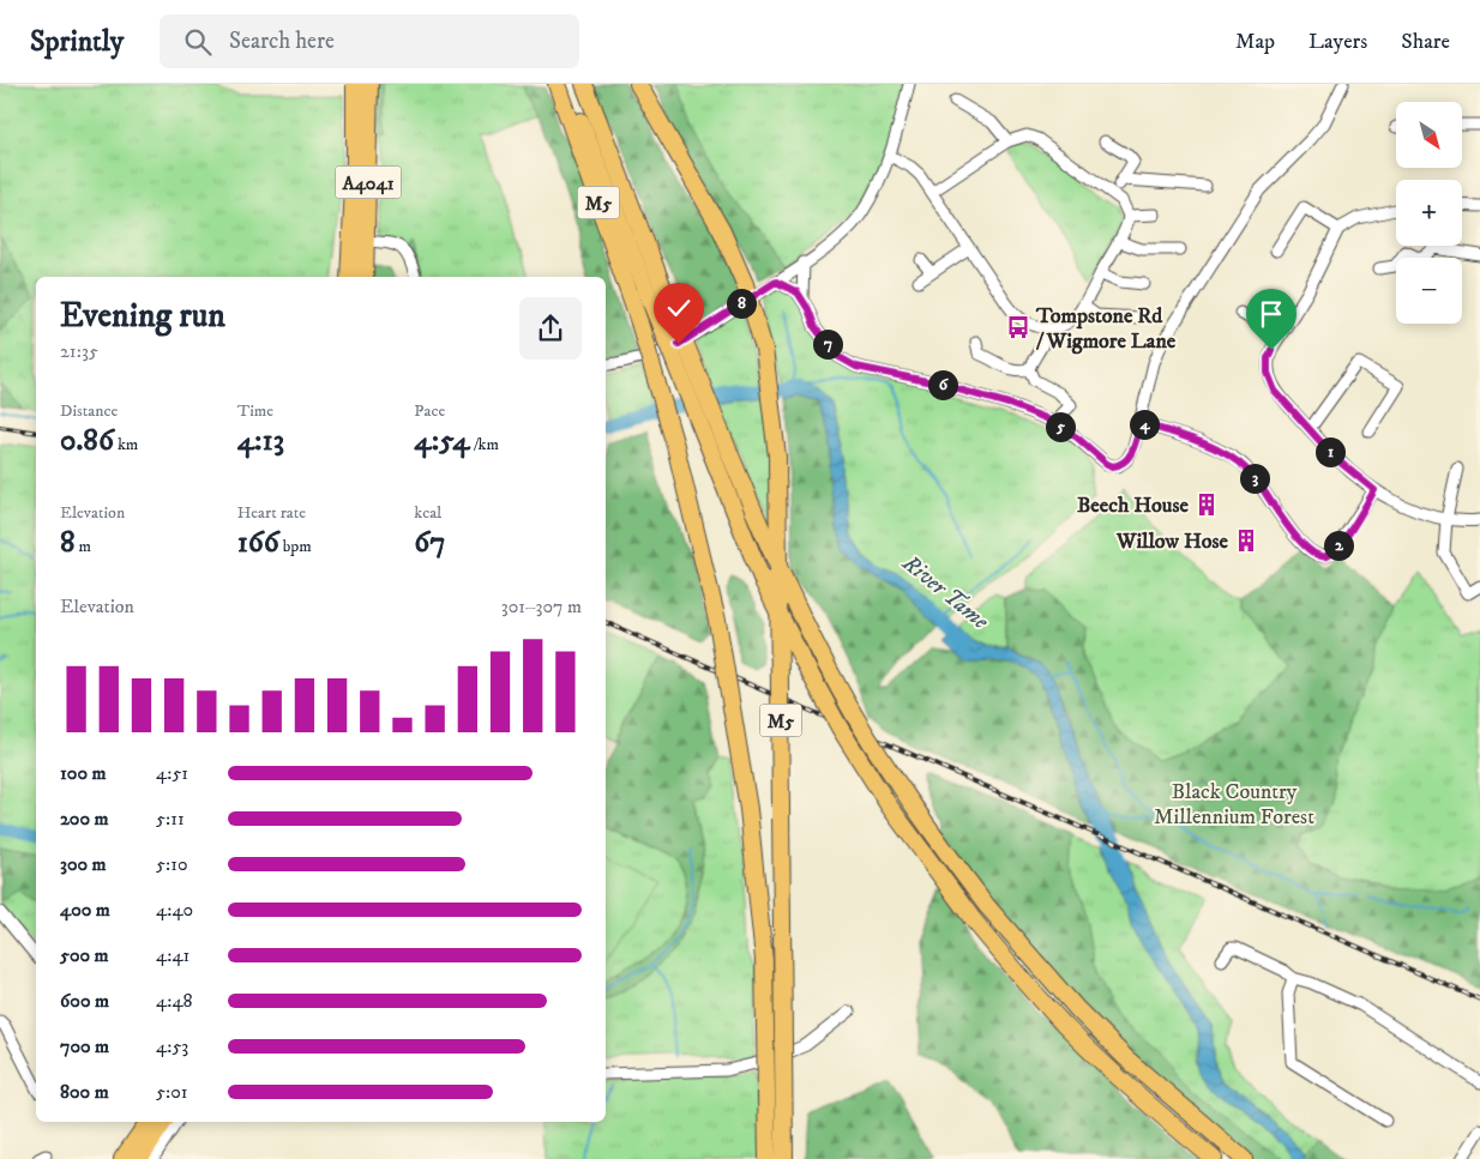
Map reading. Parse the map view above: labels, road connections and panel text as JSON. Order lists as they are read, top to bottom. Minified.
{"streets":{"highway":["A4041","M5"]},"water":["River Tame"],"parks":["Black Country Millennium Forest"],"places":{"bus stop":["Tompstone Rd / Wigmore Lane"],"building":["Beech House","Willow Hose"]},"north":"bottom right","page":{"header":"Sprintly","search":"Search here","nav":["Map","Layers","Share"],"map_buttons":["+","−"],"heading":["Evening run","21:35"],"pins":["8","7","6","4","5","1","3","2"],"stats":[["Distance","0.86 km"],["Time","4:13"],["Pace","4:54 /km"],["Elevation","8 m"],["Heart rate","166 bpm"],["kcal","67"]],"chart":["Elevation","301–307 m"],"list":[{"name":"100 m","note":"4:51"},{"name":"200 m","note":"5:11"},{"name":"300 m","note":"5:10"},{"name":"400 m","note":"4:40"},{"name":"500 m","note":"4:41"},{"name":"600 m","note":"4:48"},{"name":"700 m","note":"4:53"},{"name":"800 m","note":"5:01"}]}}
